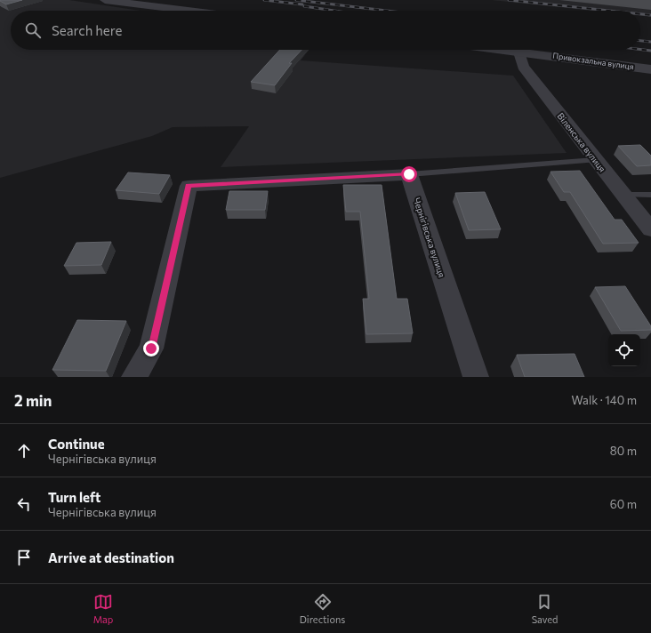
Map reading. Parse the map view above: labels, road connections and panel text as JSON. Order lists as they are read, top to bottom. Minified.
{"streets":{"street":["Привокзальна вулиця","Віленська вулиця","Чернігівська вулиця"]},"crossings":[["Привокзальна вулиця","Віленська вулиця"]],"page":{"search":"Search here","heading":["2 min","Walk · 140 m"],"list":[["Continue","Чернігівська вулиця","80 m"],["Turn left","Чернігівська вулиця","60 m"],"Arrive at destination"],"nav":["Map","Directions","Saved"]}}
